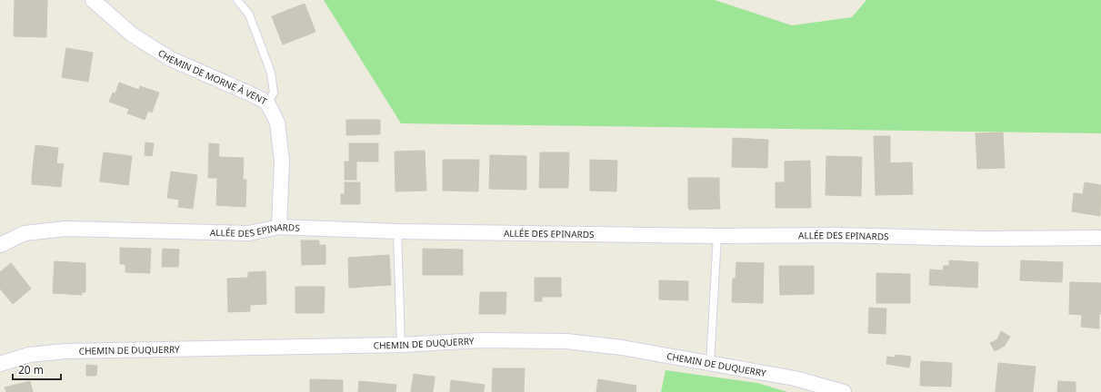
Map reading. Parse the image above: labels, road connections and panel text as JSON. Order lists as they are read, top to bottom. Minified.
{"streets":{"street":["CHEMIN DE MORNE À VENT","ALLÉE DES EPINARDS","CHEMIN DE DUQUERRY"]},"crossings":[["CHEMIN DE MORNE À VENT","ALLÉE DES EPINARDS"]],"scale_bar":"20 m"}
